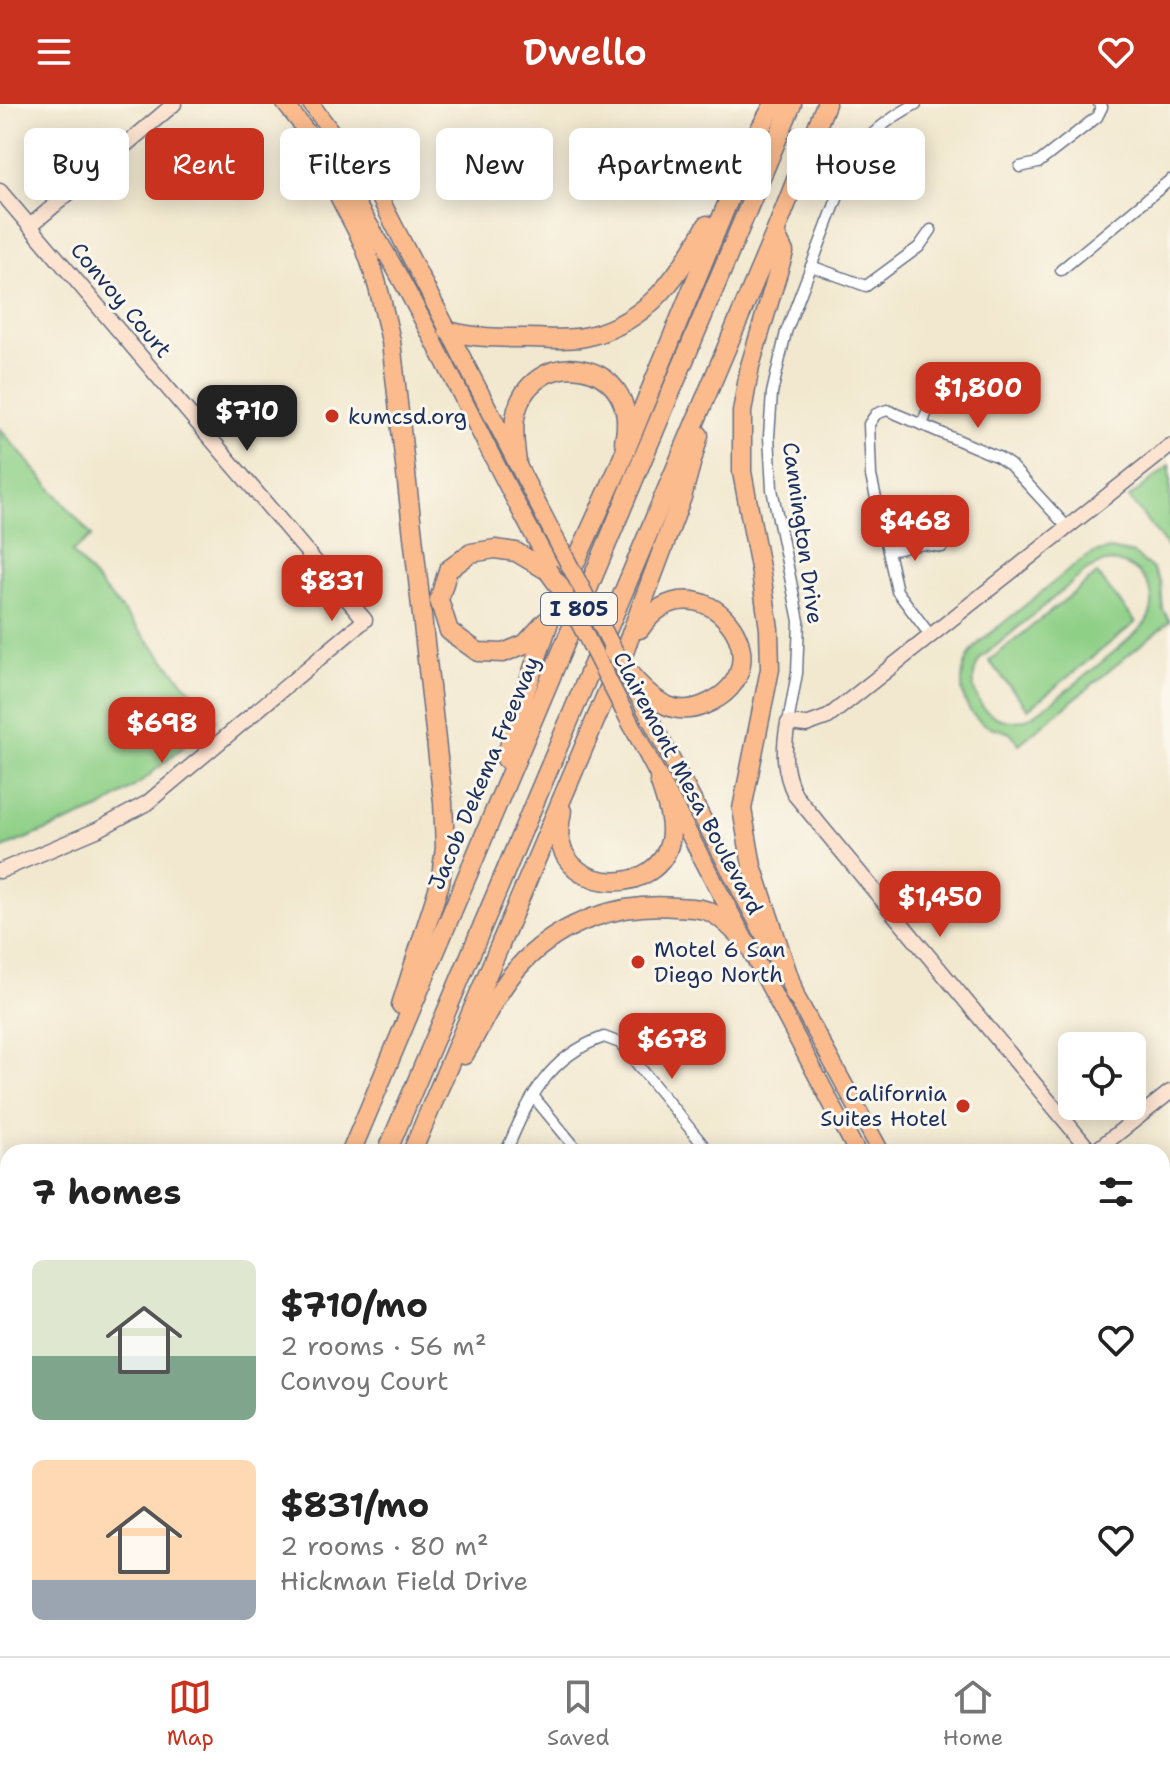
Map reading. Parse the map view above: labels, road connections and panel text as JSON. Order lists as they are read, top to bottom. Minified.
{"streets":{"highway":["I 805","Jacob Dekema Freeway"],"main road":["Clairemont Mesa Boulevard"],"street":["Convoy Court","Cannington Drive"]},"places":["kumcsd.org","Motel 6 San Diego North","California Suites Hotel"],"page":{"header":"Dwello","chip":["Buy","Rent","Filters","New","Apartment","House"],"price":["$1,800","$710","$468","$831","$698","$1,450","$678"],"heading":"7 homes","list":[{"name":"$710/mo","note":"2 rooms · 56 m² · Convoy Court"},{"name":"$831/mo","note":"2 rooms · 80 m² · Hickman Field Drive"}],"tabs":["Map","Saved","Home"]}}
